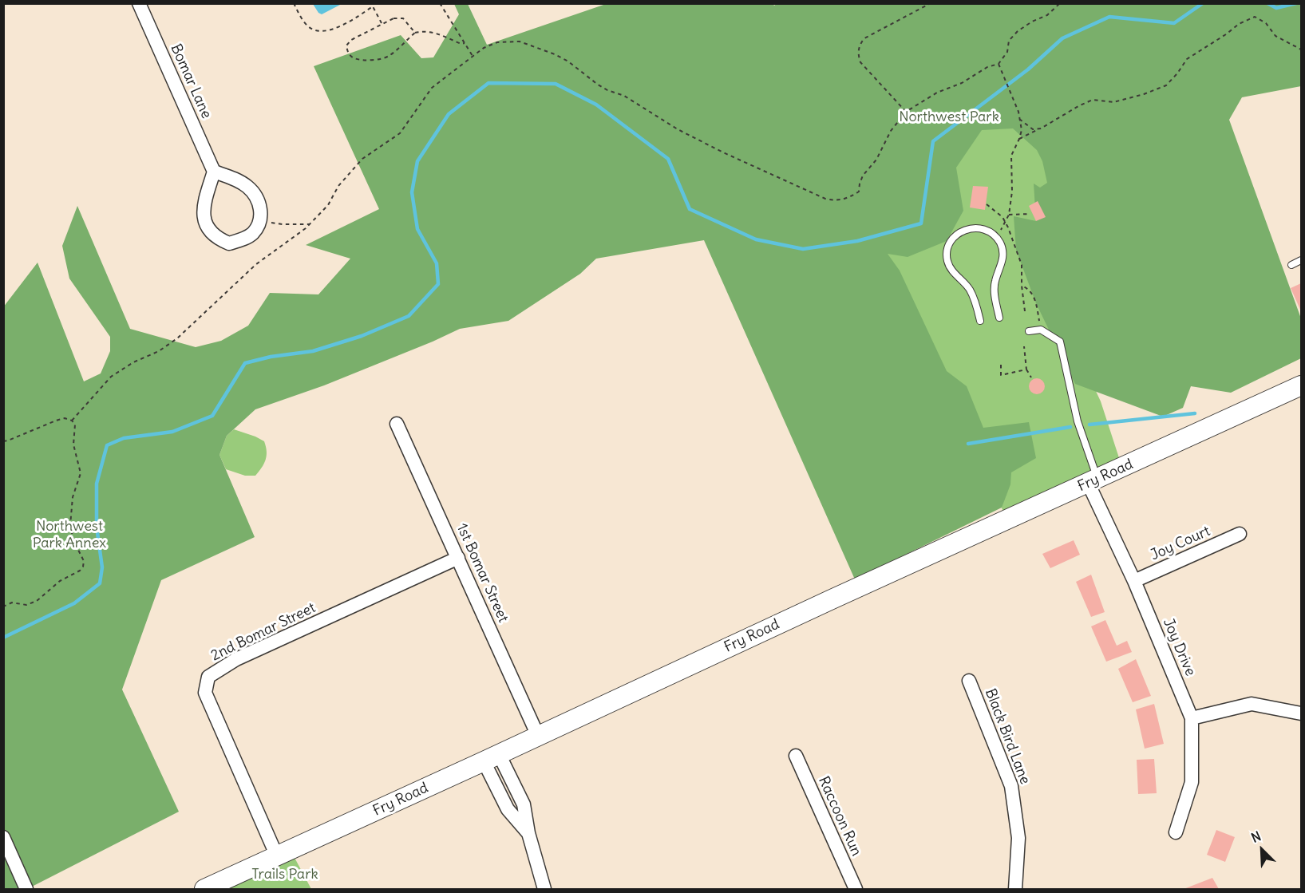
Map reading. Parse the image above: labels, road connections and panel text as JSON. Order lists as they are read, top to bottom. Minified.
{"streets":{"street":["Bomar Lane","Fry Road","Joy Court","1st Bomar Street","2nd Bomar Street","Joy Drive","Black Bird Lane","Raccoon Run"]},"crossings":[["Fry Road","1st Bomar Street"],["Fry Road","2nd Bomar Street"],["Fry Road","Joy Drive"],["Joy Court","Joy Drive"],["1st Bomar Street","2nd Bomar Street"]],"parks":["Northwest Park","Northwest Park Annex","Trails Park"],"north":"top left"}
